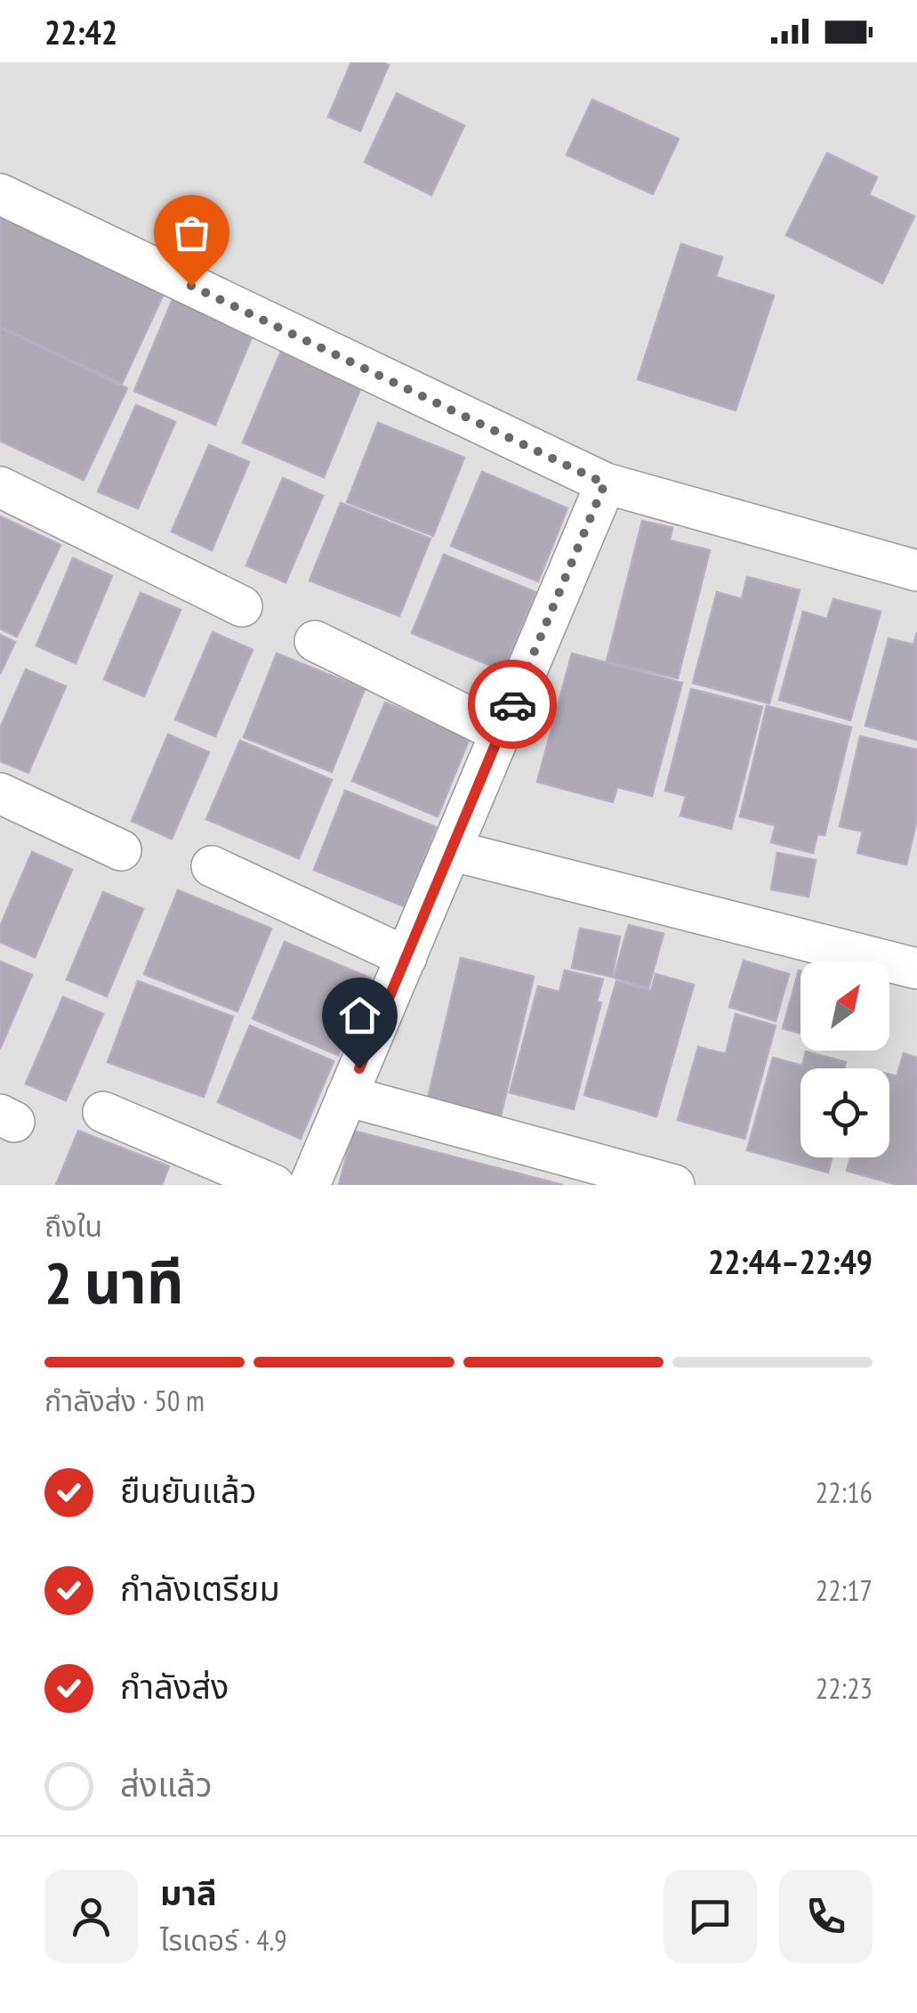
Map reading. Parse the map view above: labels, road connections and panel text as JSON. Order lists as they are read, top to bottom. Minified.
{"north":"top right","page":{"status":"22:42","heading":["2 นาที","ถึงใน","22:44–22:49"],"panel":["มาลี","ไรเดอร์ · 4.9"],"bar":"กำลังส่ง · 50 m","list":[["ยืนยันแล้ว","22:16"],["กำลังเตรียม","22:17"],["กำลังส่ง","22:23"],"ส่งแล้ว"]}}
